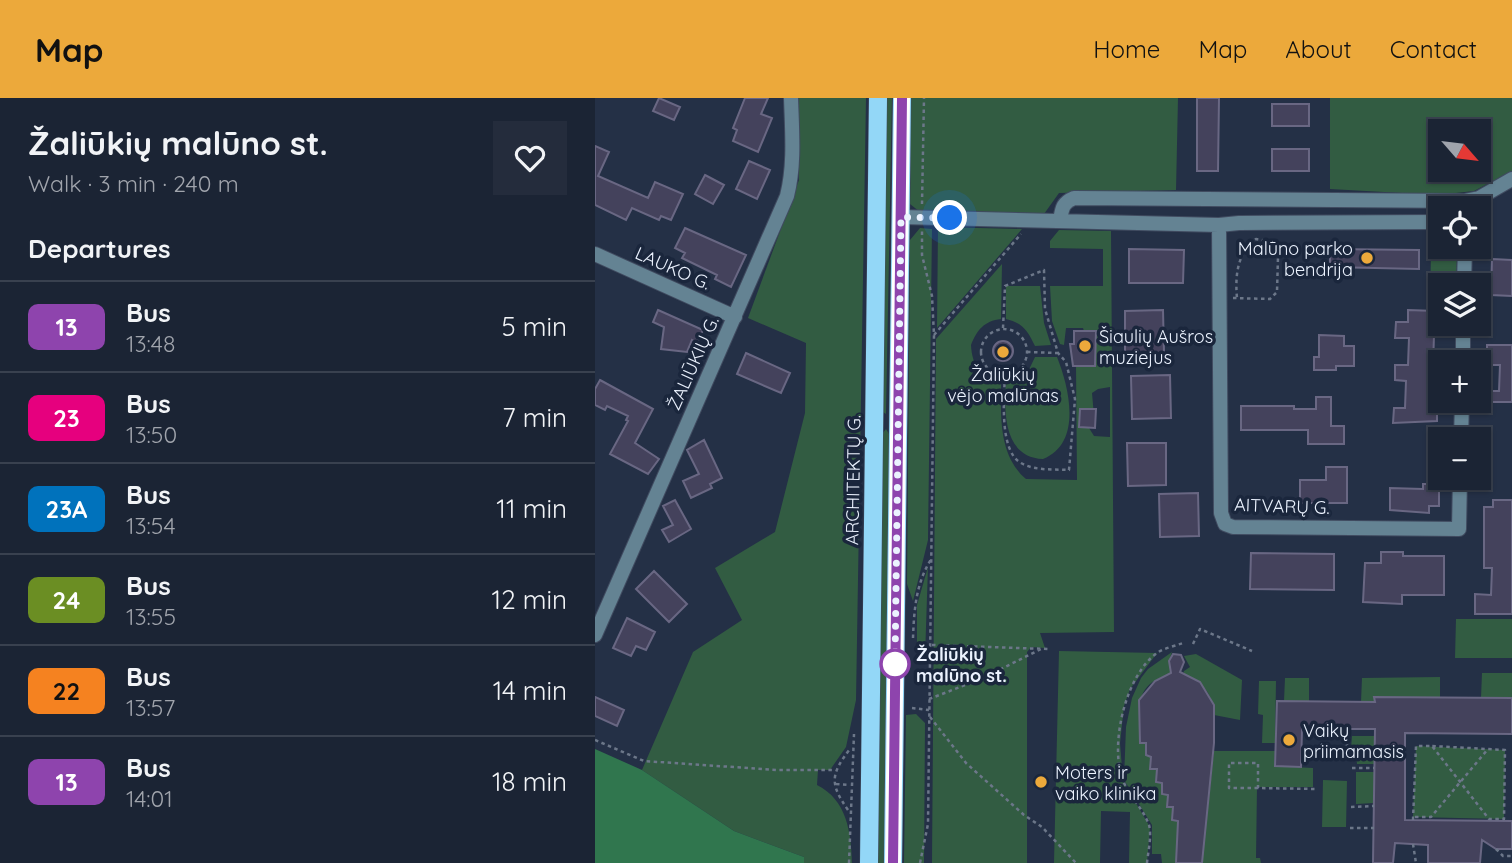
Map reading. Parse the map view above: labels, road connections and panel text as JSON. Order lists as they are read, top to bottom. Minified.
{"streets":{"main road":["ARCHITEKTŲ G."],"street":["LAUKO G.","ŽALIŪKIŲ G.","AITVARŲ G."]},"crossings":[["LAUKO G.","ŽALIŪKIŲ G."]],"places":["Malūno parko bendrija","Šiaulių Aušros muziejus","Žaliūkių vėjo malūnas","Žaliūkių malūno st.","Vaikų priimamasis","Moters ir vaiko klinika"],"lines":["bus line 13"],"north":"bottom right","page":{"header":"Map","nav":["Home","Map","About","Contact"],"heading":[["Žaliūkių malūno st.","Walk · 3 min · 240 m"],"Departures"],"map_buttons":["+","−"],"list":[{"mark":"13","name":"Bus","note":"13:48","value":"5 min"},{"mark":"23","name":"Bus","note":"13:50","value":"7 min"},{"mark":"23A","name":"Bus","note":"13:54","value":"11 min"},{"mark":"24","name":"Bus","note":"13:55","value":"12 min"},{"mark":"22","name":"Bus","note":"13:57","value":"14 min"},{"mark":"13","name":"Bus","note":"14:01","value":"18 min"}]}}
